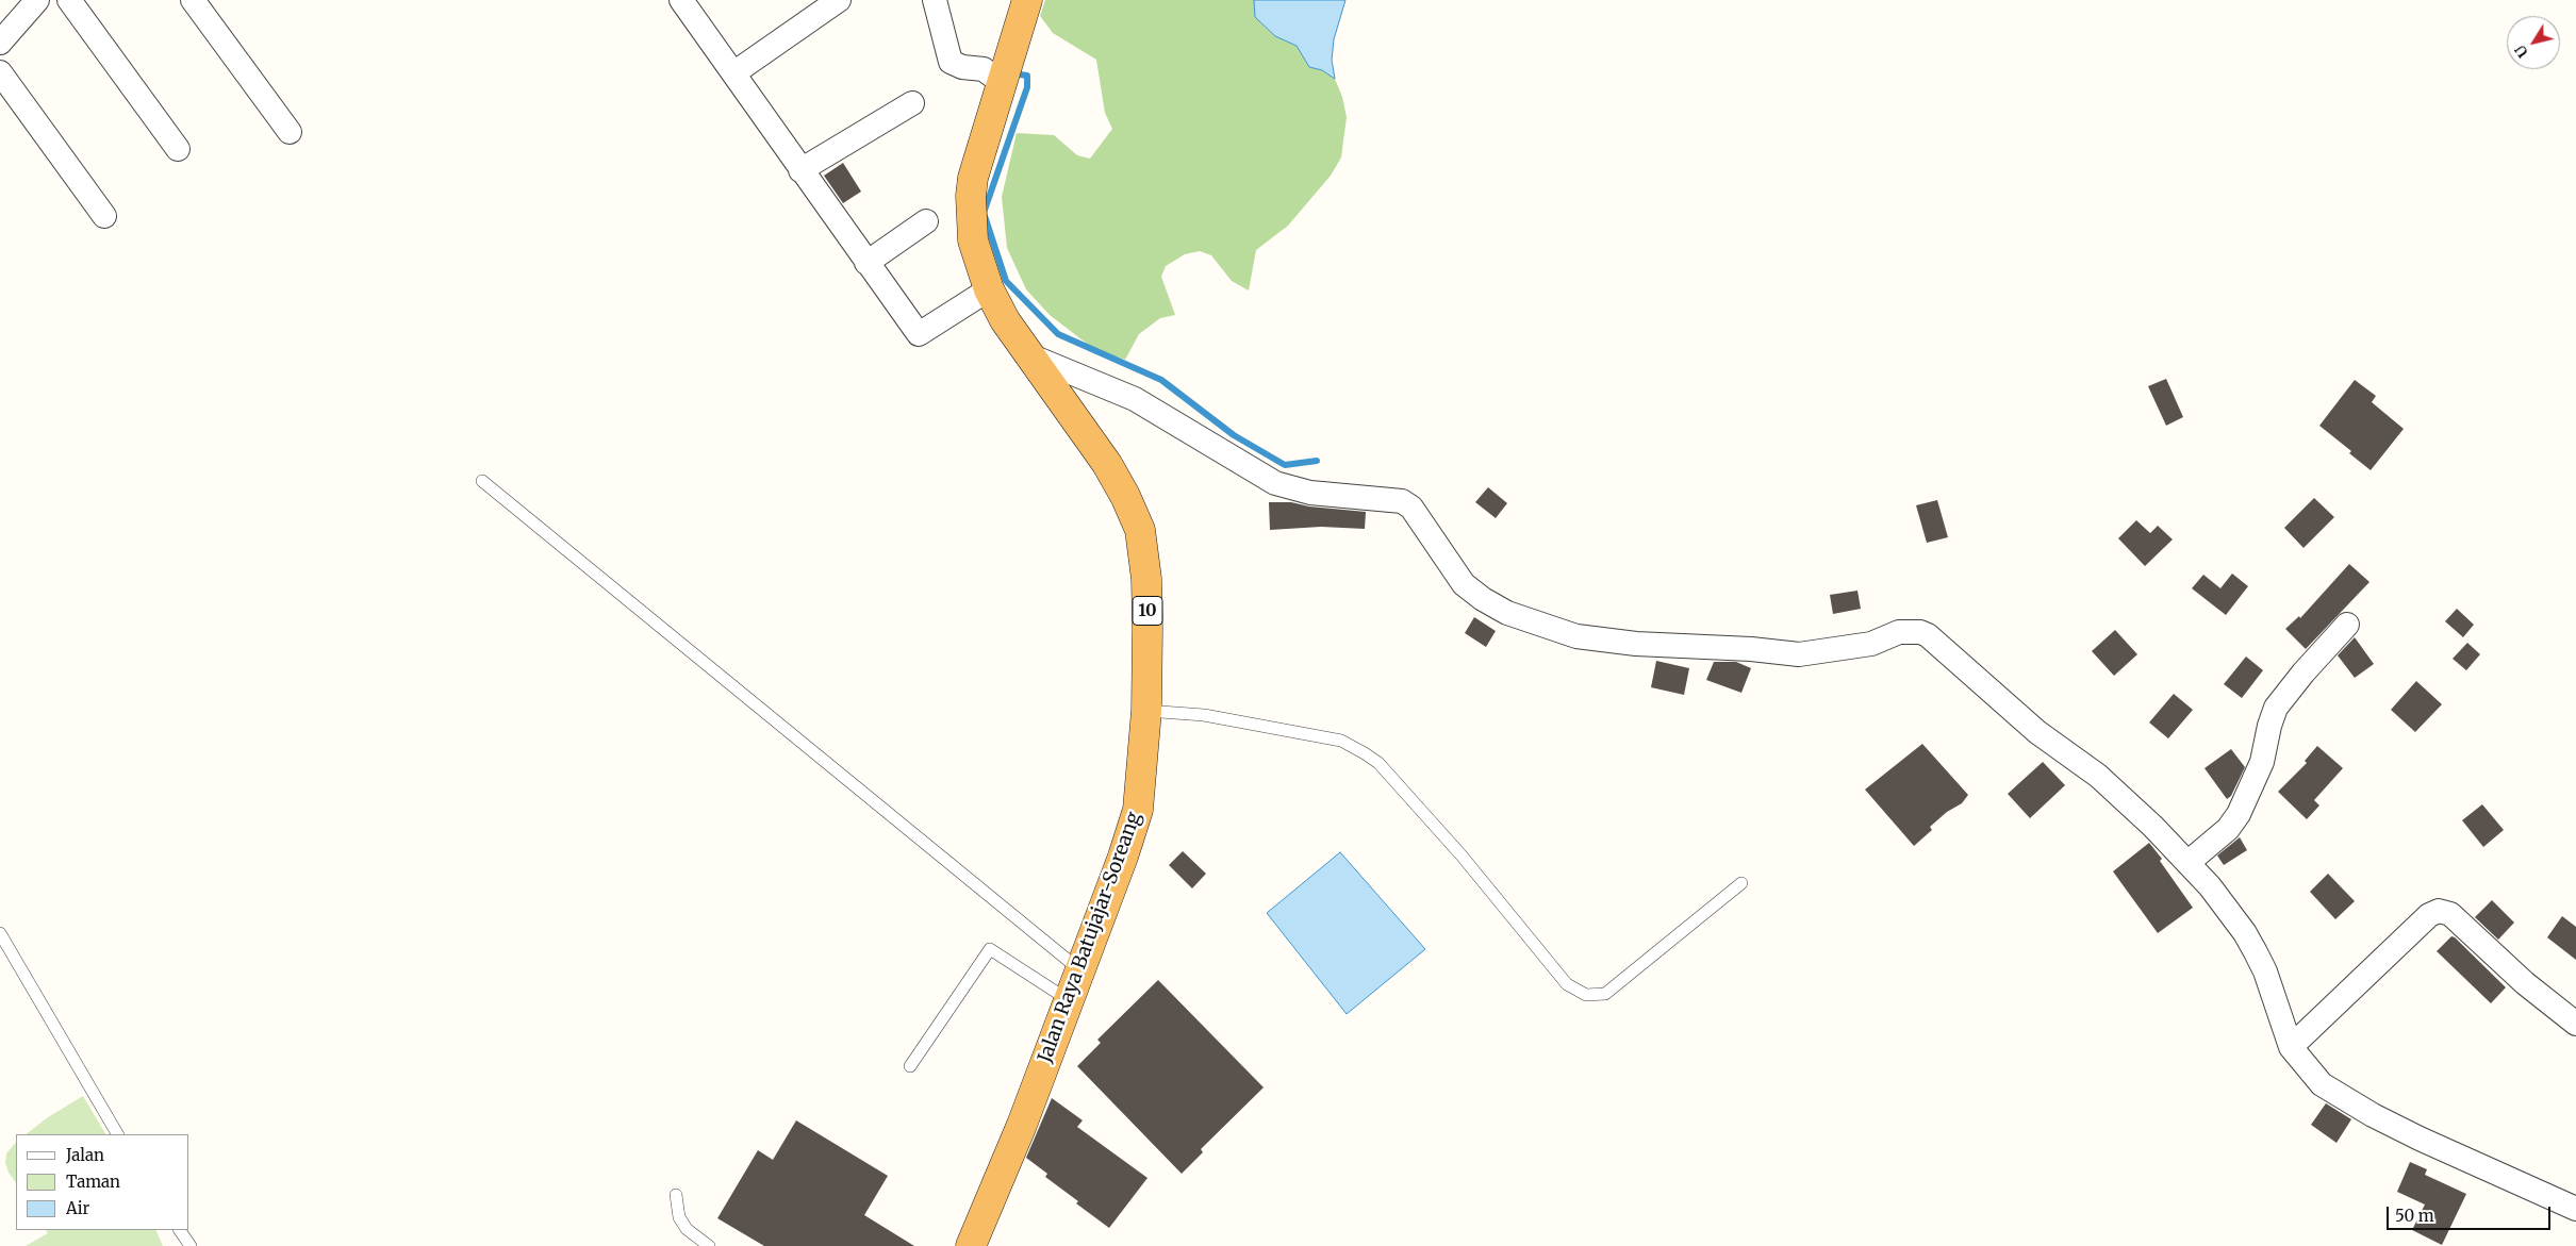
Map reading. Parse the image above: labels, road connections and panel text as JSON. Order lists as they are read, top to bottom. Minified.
{"streets":{"highway":["10","Jalan Raya Batujajar-Soreang"]},"legend":["Jalan","Taman","Air"],"scale_bar":"50 m","north":"bottom left"}
